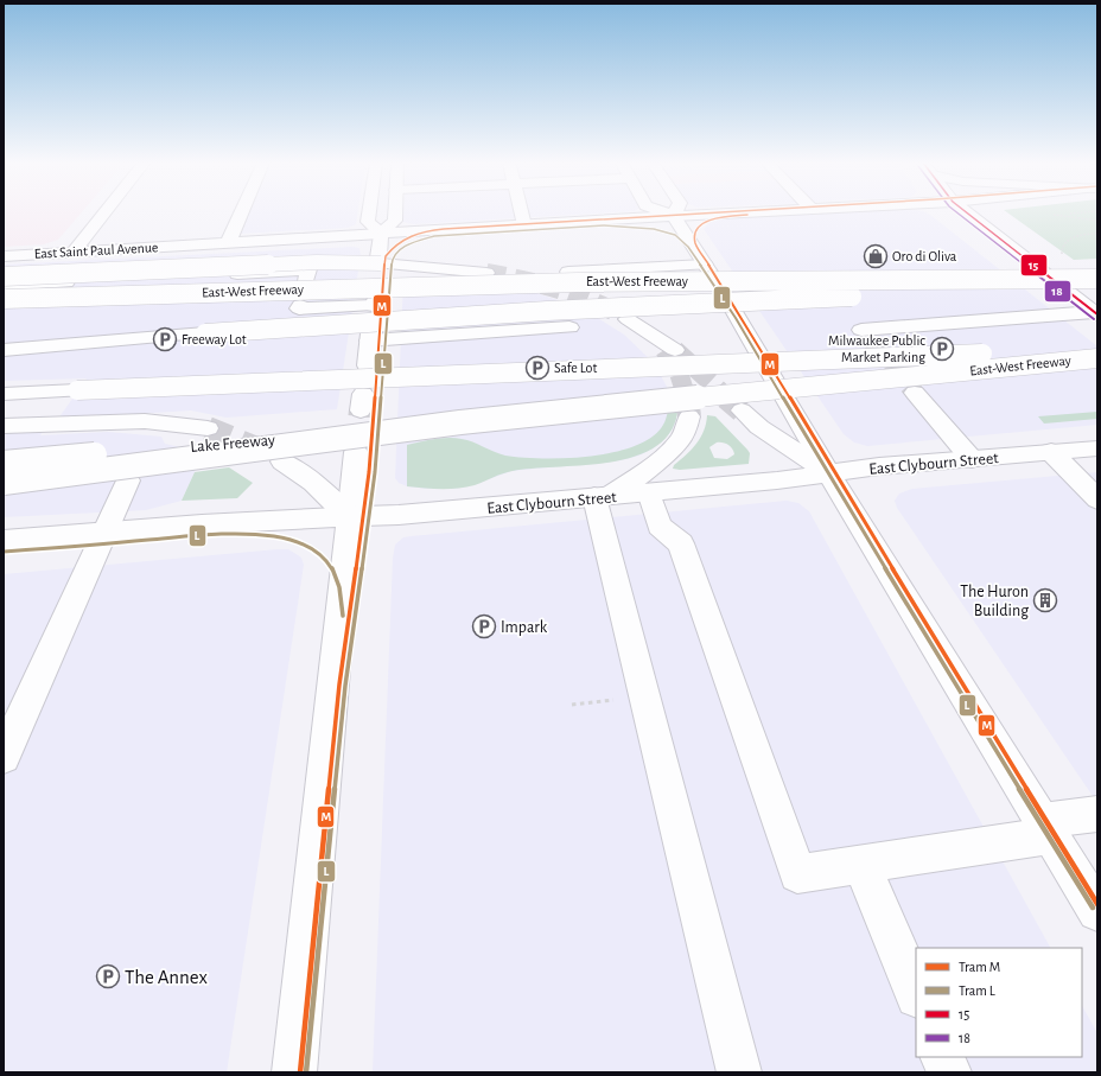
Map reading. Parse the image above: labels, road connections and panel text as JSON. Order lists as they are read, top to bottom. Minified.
{"streets":{"main road":["East Saint Paul Avenue","East-West Freeway","Lake Freeway","East Clybourn Street"]},"crossings":[["East-West Freeway","Lake Freeway"]],"places":{"shop":["Oro di Oliva"],"parking":["Freeway Lot","Milwaukee Public Market Parking","Safe Lot","Impark","The Annex"],"building":["The Huron Building"]},"lines":["tram line M","transit line 15","transit line 18","tram line L"],"legend":["Tram M","Tram L","15","18"]}
